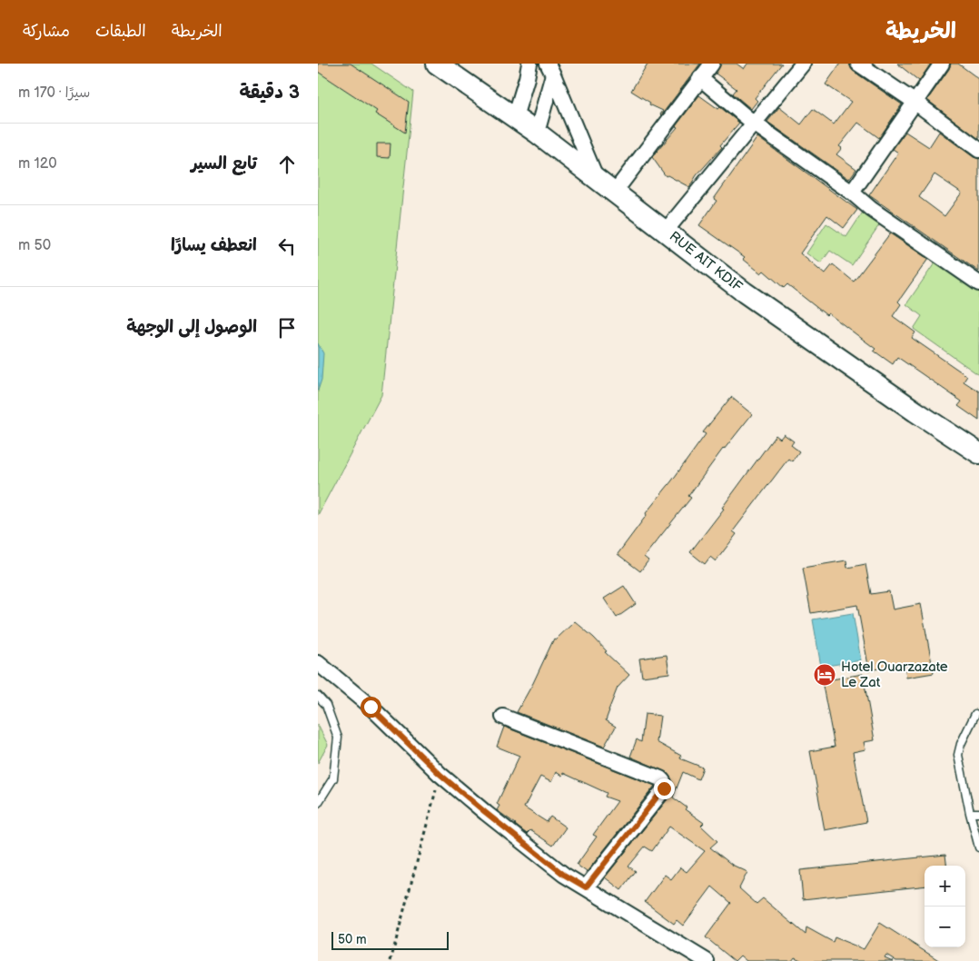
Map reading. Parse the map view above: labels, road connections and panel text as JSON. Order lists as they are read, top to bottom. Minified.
{"streets":{"street":["RUE AIT KDIF"]},"places":{"hotel":["Hotel Ouarzazate Le Zat"]},"scale_bar":"50 m","page":{"header":"الخريطة","nav":["الخريطة","الطبقات","مشاركة"],"heading":["3 دقيقة","سيرًا · 170 m"],"list":[["تابع السير","120 m"],["انعطف يسارًا","50 m"],"الوصول إلى الوجهة"],"map_buttons":["+","−"],"scale":"50 m"}}
